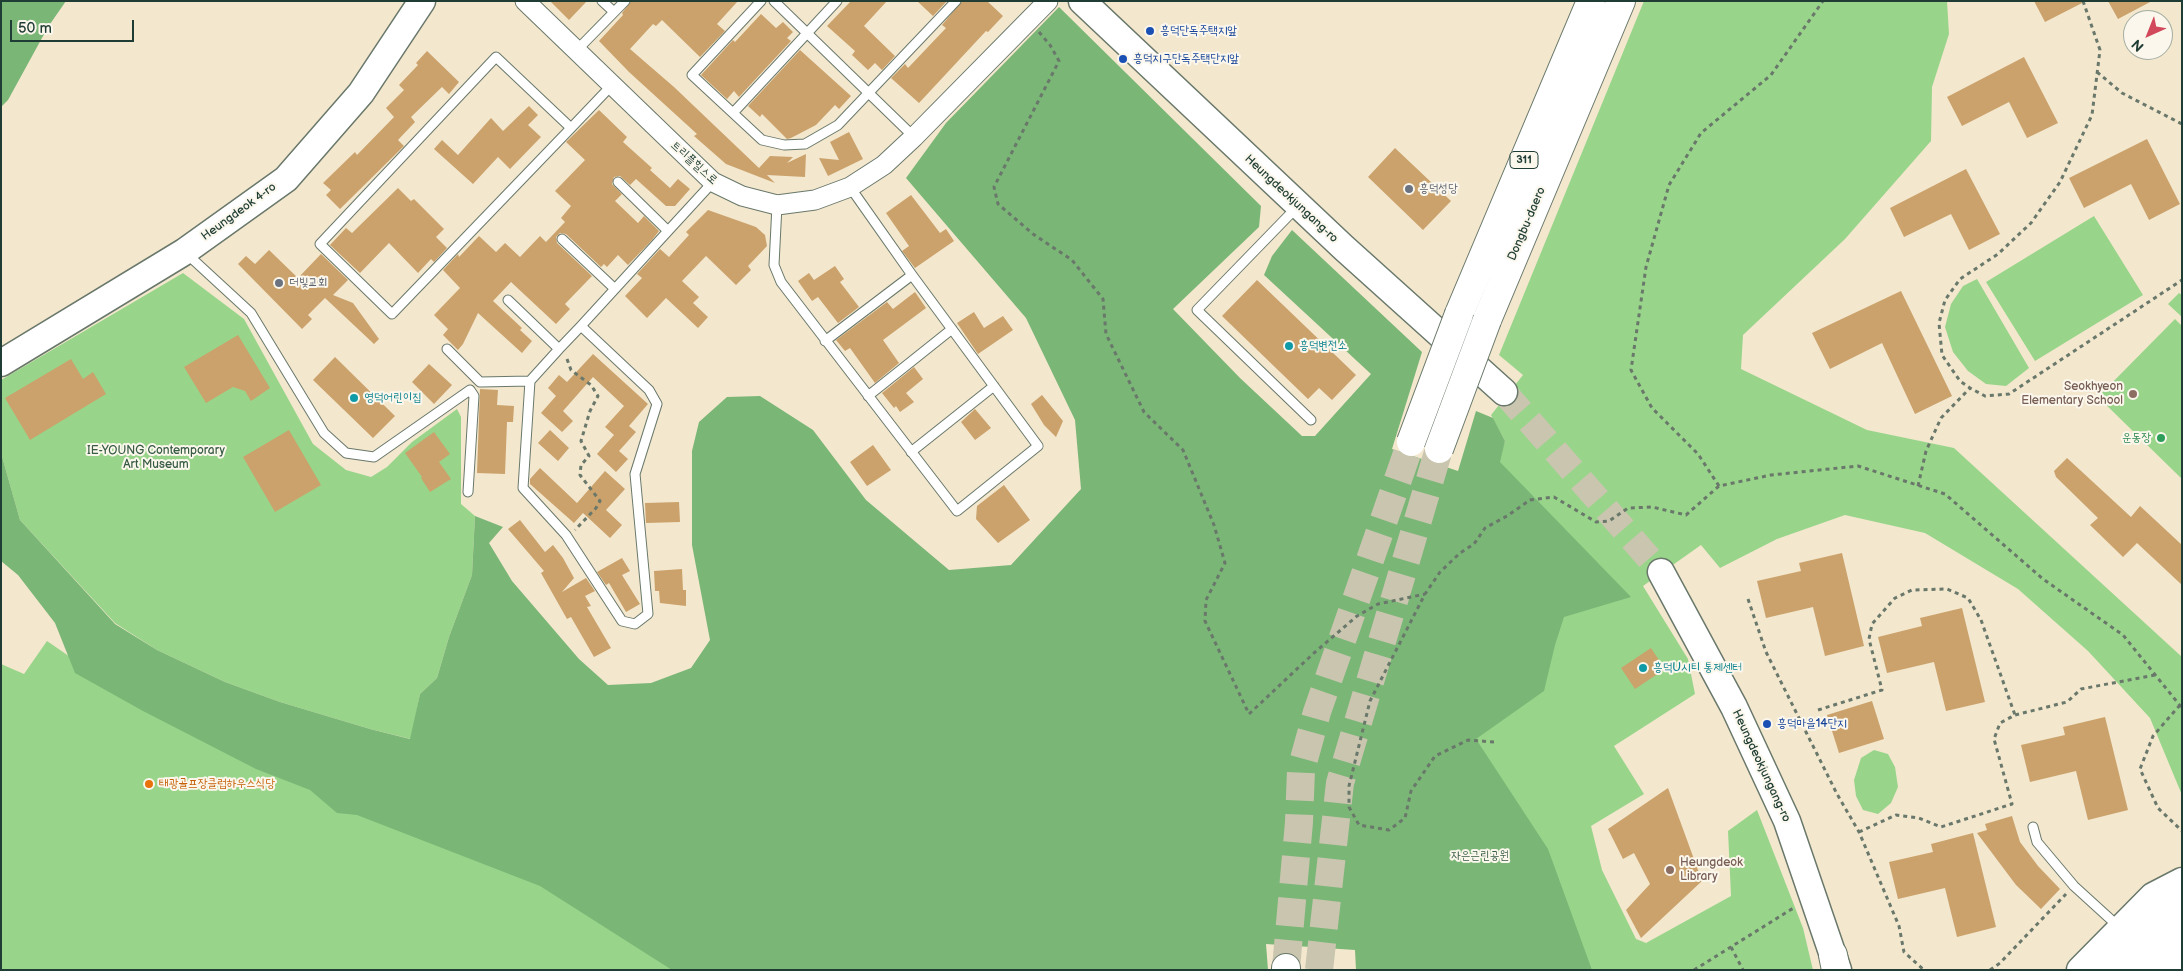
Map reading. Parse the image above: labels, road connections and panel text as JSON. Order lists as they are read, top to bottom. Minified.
{"streets":{"highway":["311","Dongbu-daero"],"street":["트리플힐스로","Heungdeokjungang-ro","Heungdeok 4-ro"]},"parks":["IE-YOUNG Contemporary Art Museum","자은근린공원"],"places":["흥덕단독주택지앞","흥덕지구단독주택단지앞","흥덕성당","더빛교회","흥덕변전소","Seokhyeon Elementary School","영덕어린이집","운동장","흥덕U시티 통제센터","흥덕마을14단지","태광골프장클럽하우스식당","Heungdeok Library"],"scale_bar":"50 m","north":"bottom left"}
